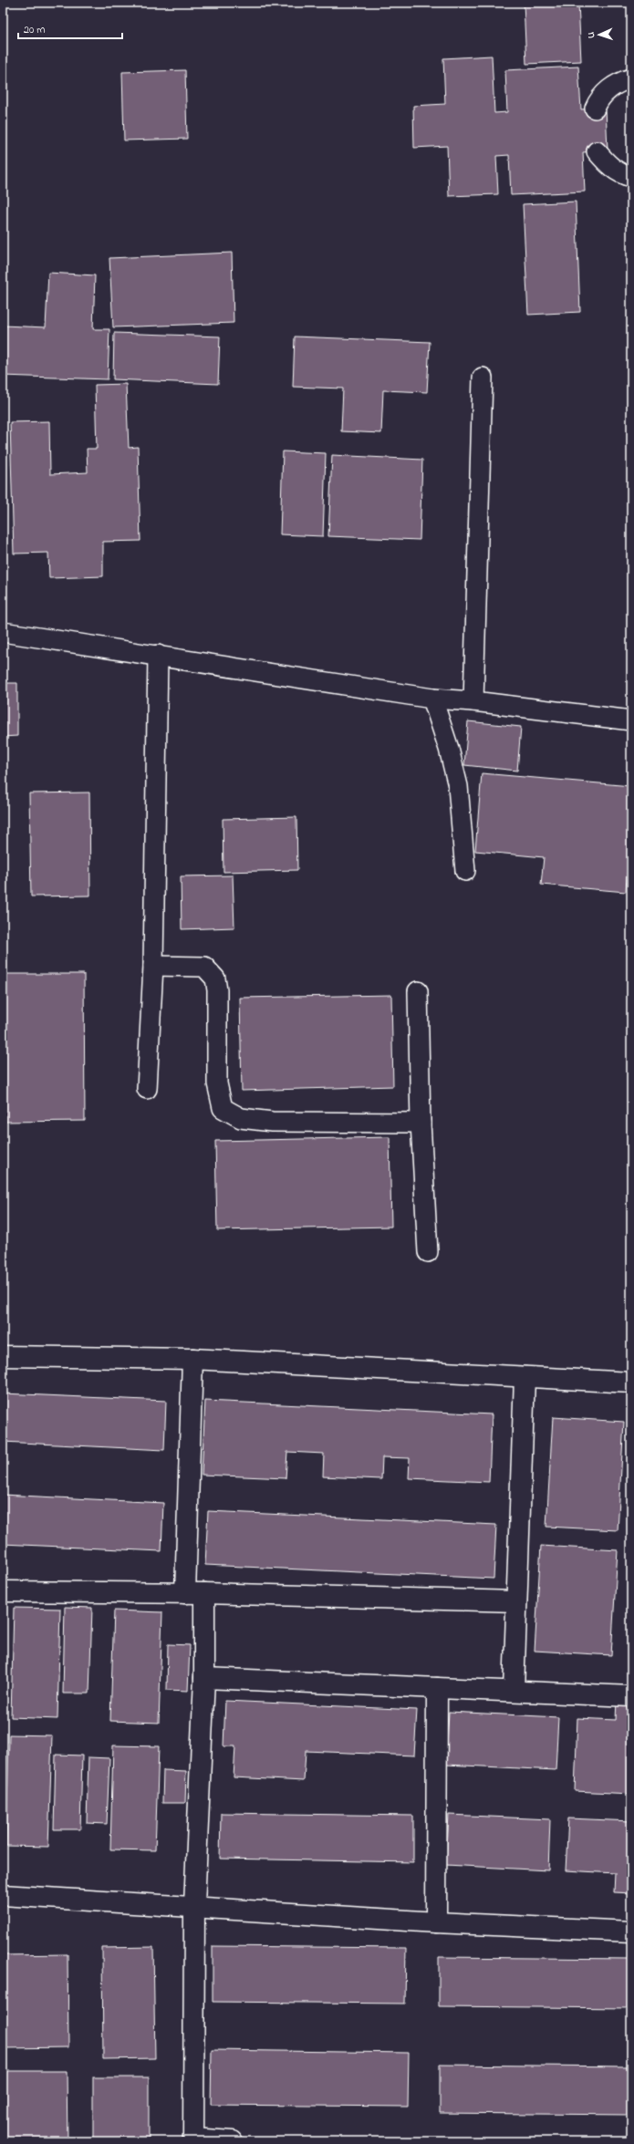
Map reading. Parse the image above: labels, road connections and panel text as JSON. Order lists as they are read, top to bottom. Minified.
{"scale_bar":"20 m","north":"left"}
